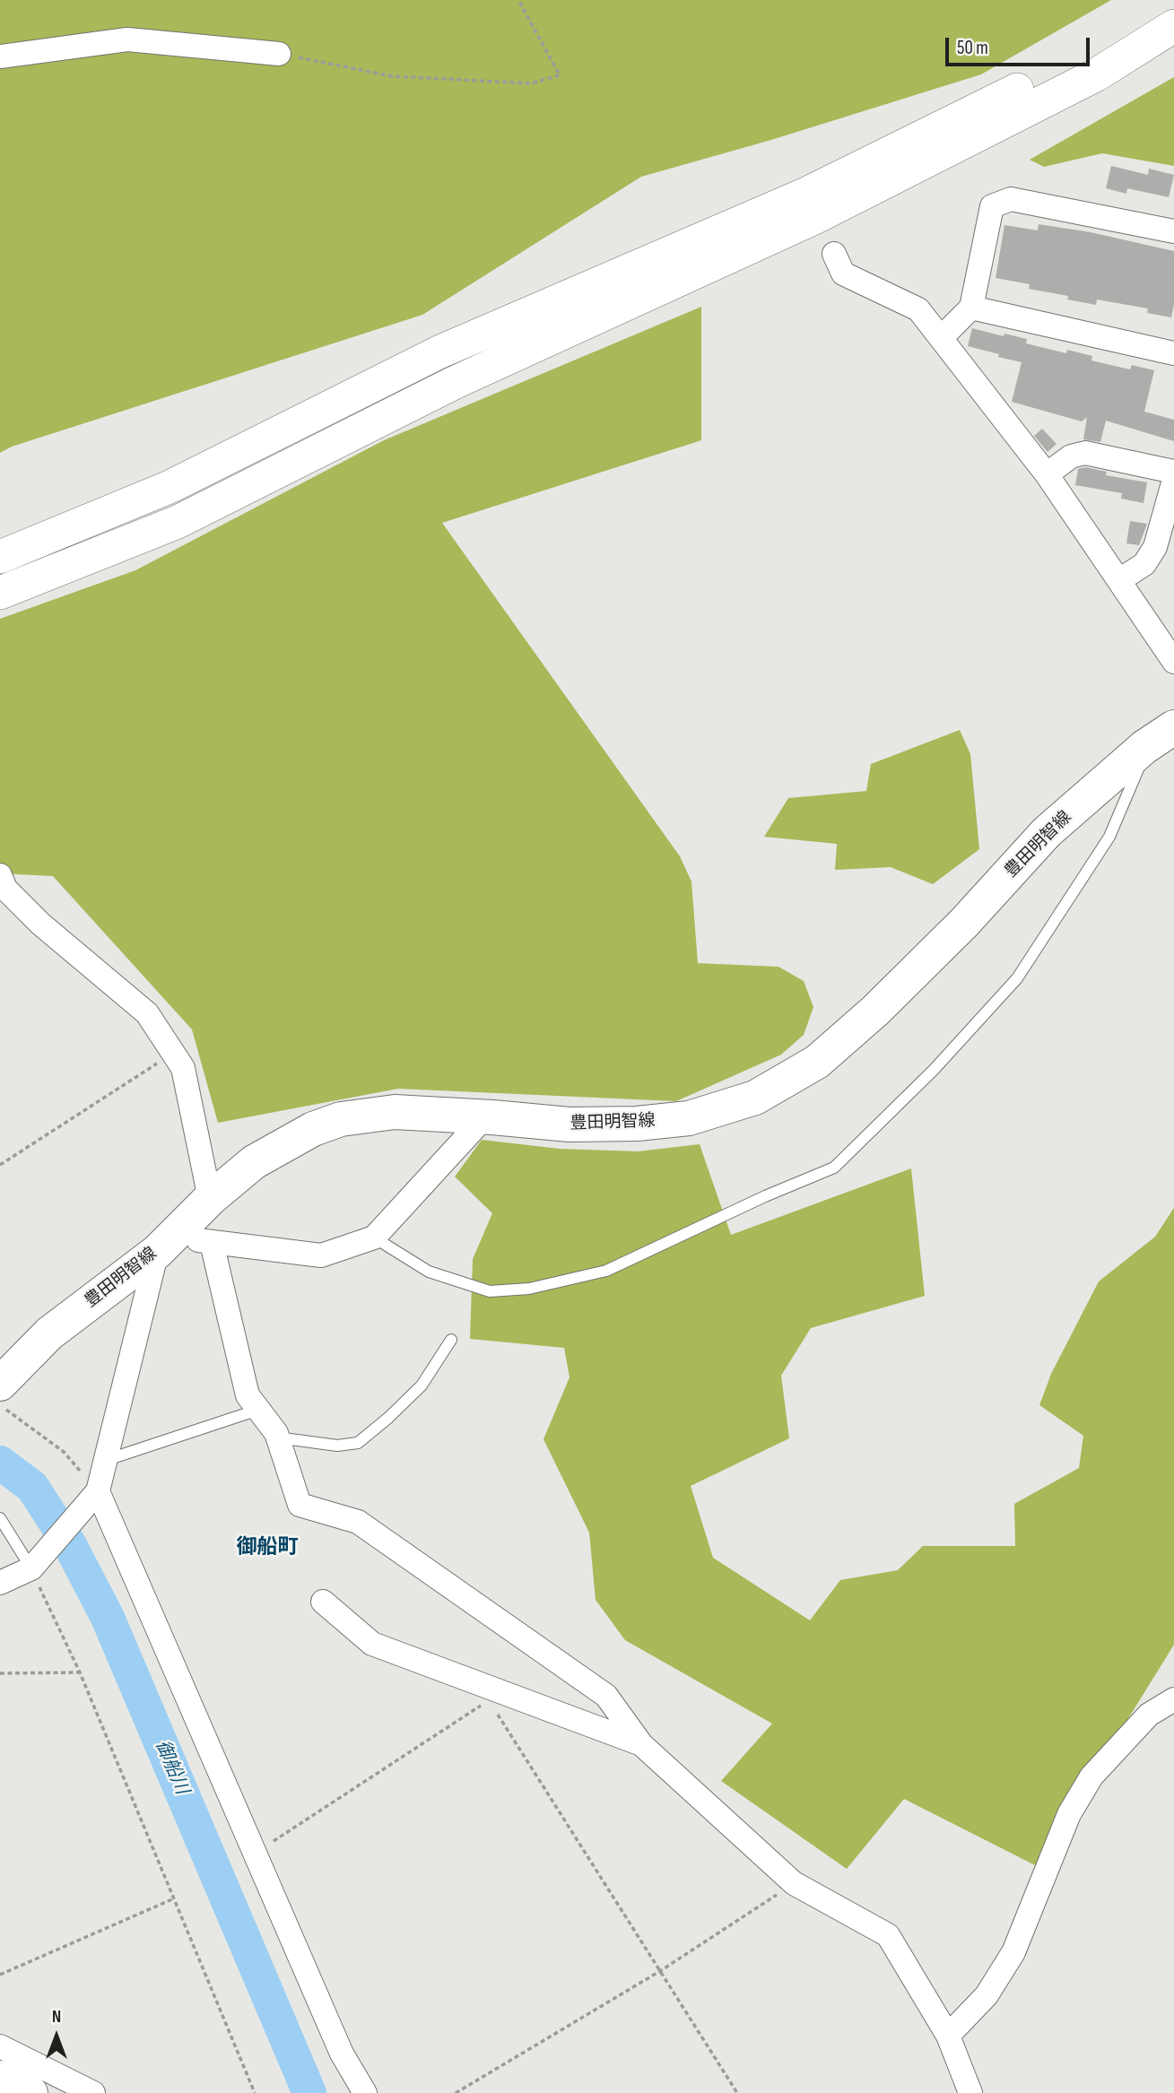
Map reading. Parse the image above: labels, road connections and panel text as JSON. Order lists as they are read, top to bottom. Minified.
{"streets":{"main road":["豊田明智線"]},"districts":["御船町"],"water":["御船川"],"scale_bar":"50 m","north":"top"}
